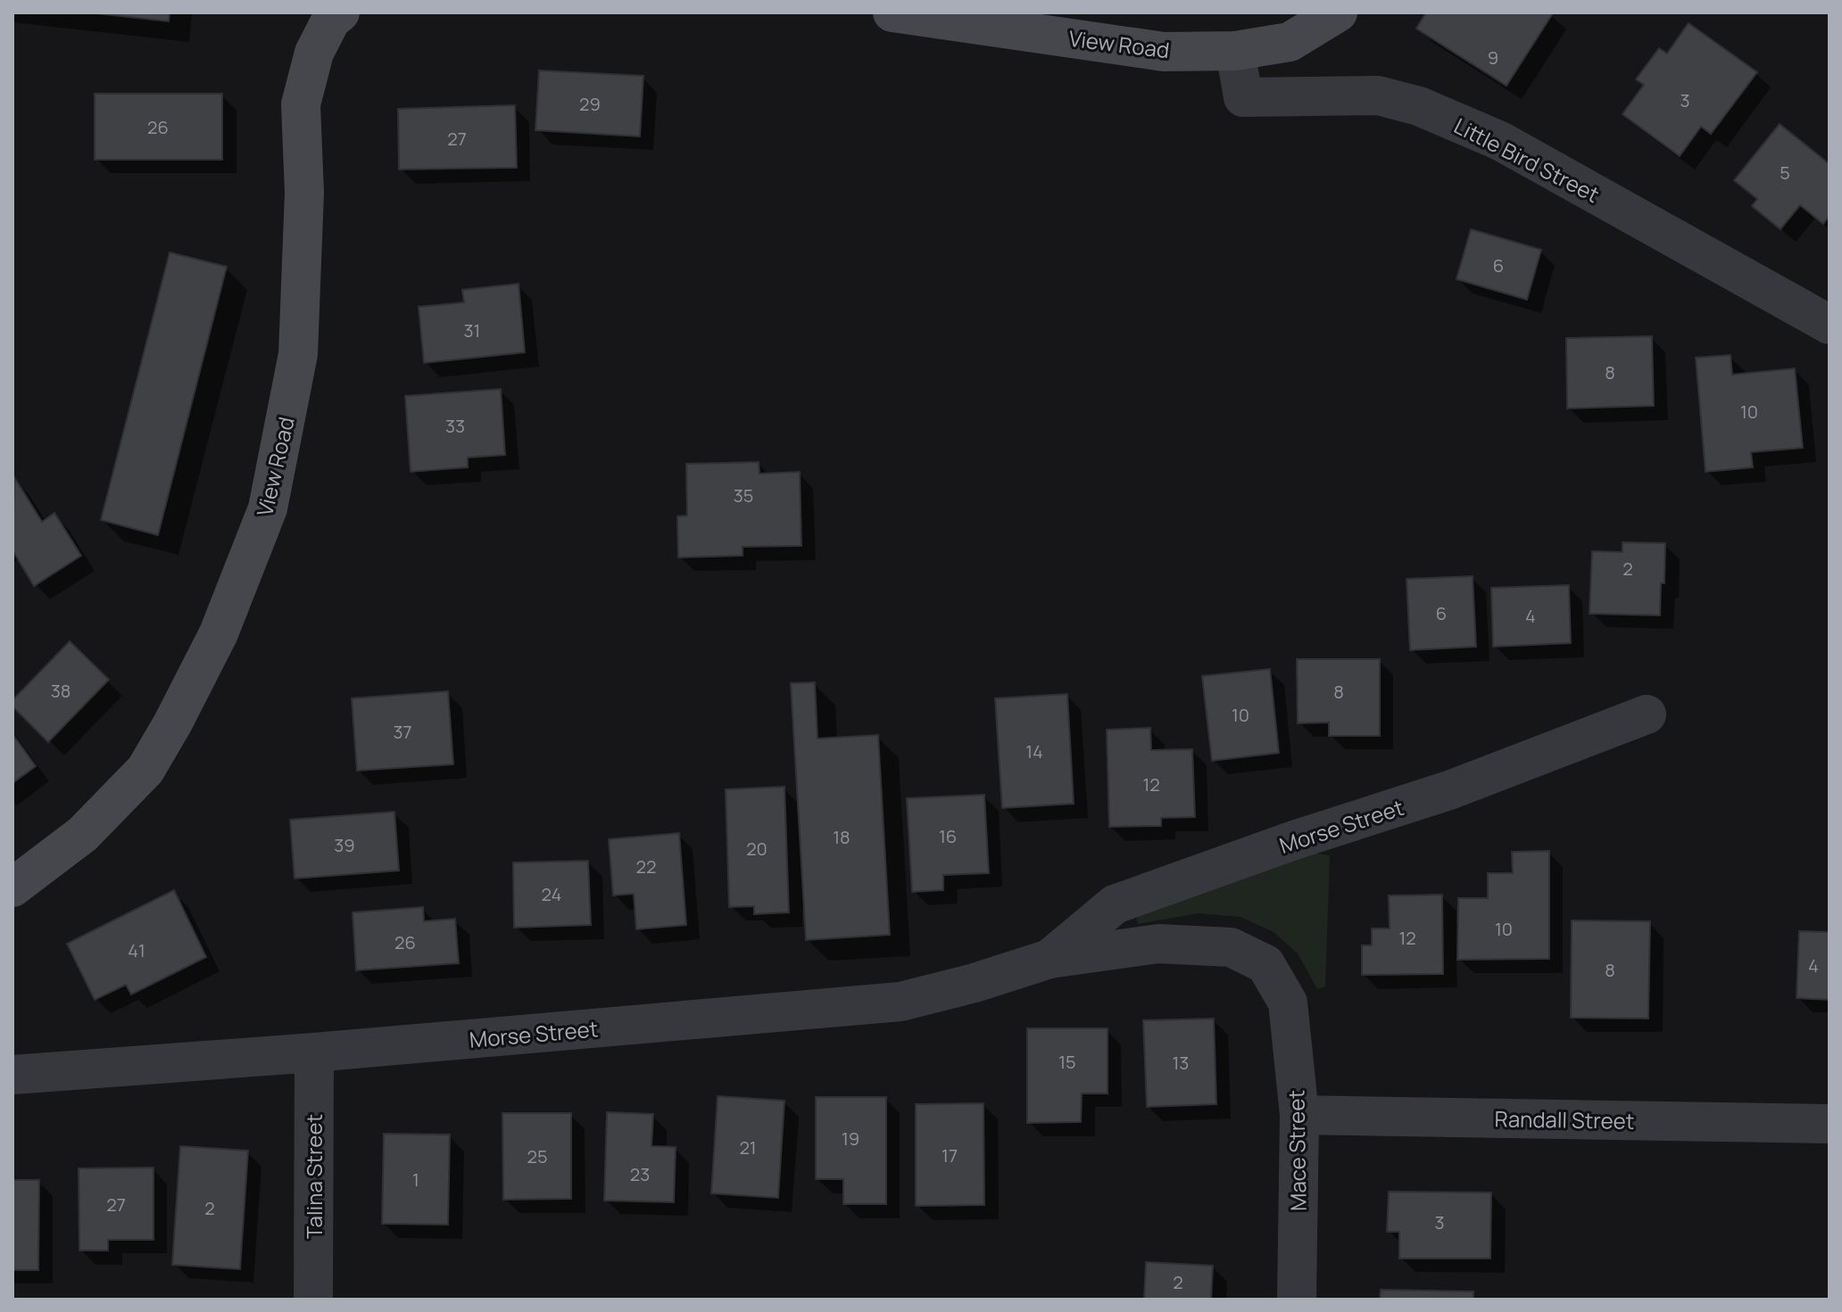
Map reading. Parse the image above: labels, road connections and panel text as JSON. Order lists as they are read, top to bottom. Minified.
{"streets":{"street":["View Road","Little Bird Street","Morse Street","Randall Street","Mace Street","Talina Street"]},"crossings":[["View Road","Little Bird Street"],["Morse Street","Mace Street"],["Morse Street","Talina Street"],["Randall Street","Mace Street"]],"house_numbers":["9","3","29","26","27","5","6","31","8","10","33","35","2","6","4","38","8","10","37","14","12","16","18","39","20","22","24","10","12","26","41","4","8","15","13","19","21","17","25","23","1","27","2","3","2"]}
